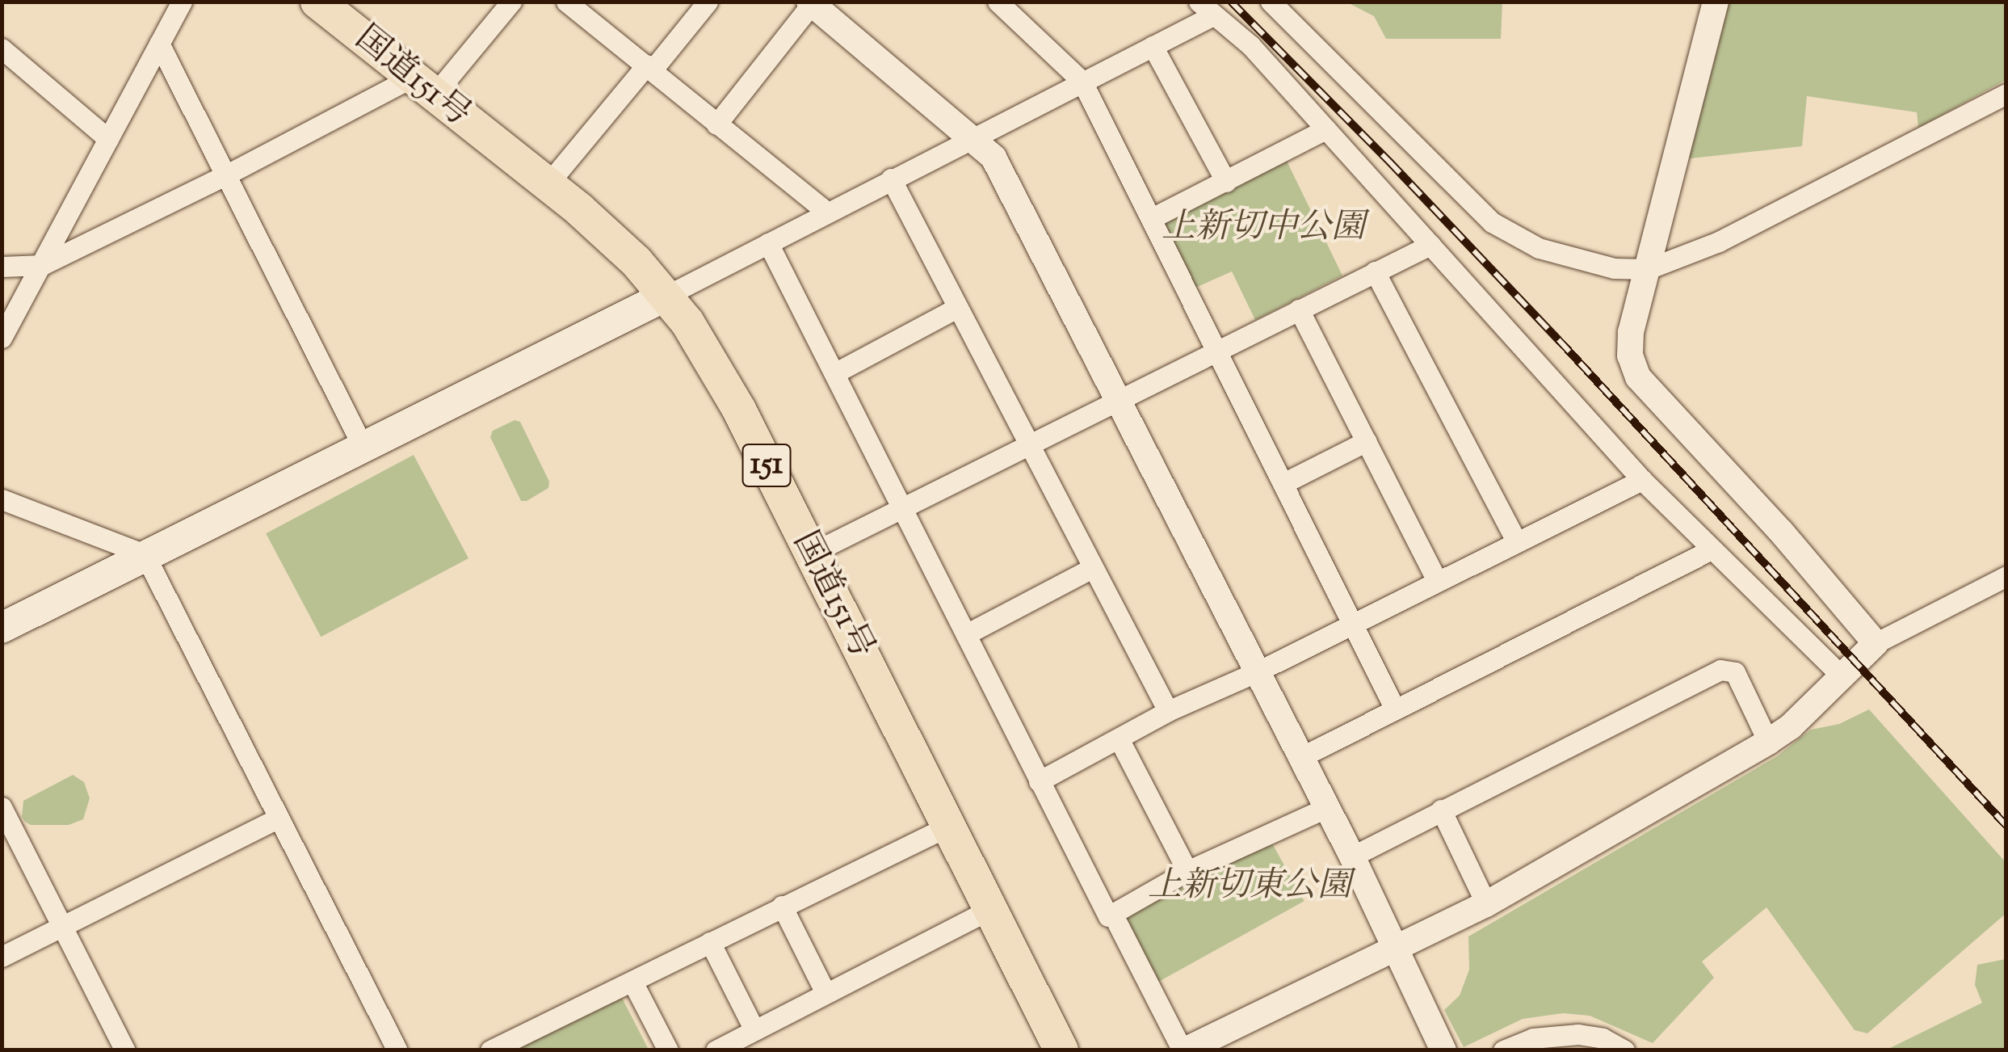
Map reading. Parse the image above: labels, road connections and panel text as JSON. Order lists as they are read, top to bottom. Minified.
{"streets":{"highway":["国道151号","151"]},"parks":["上新切中公園","上新切東公園"]}
